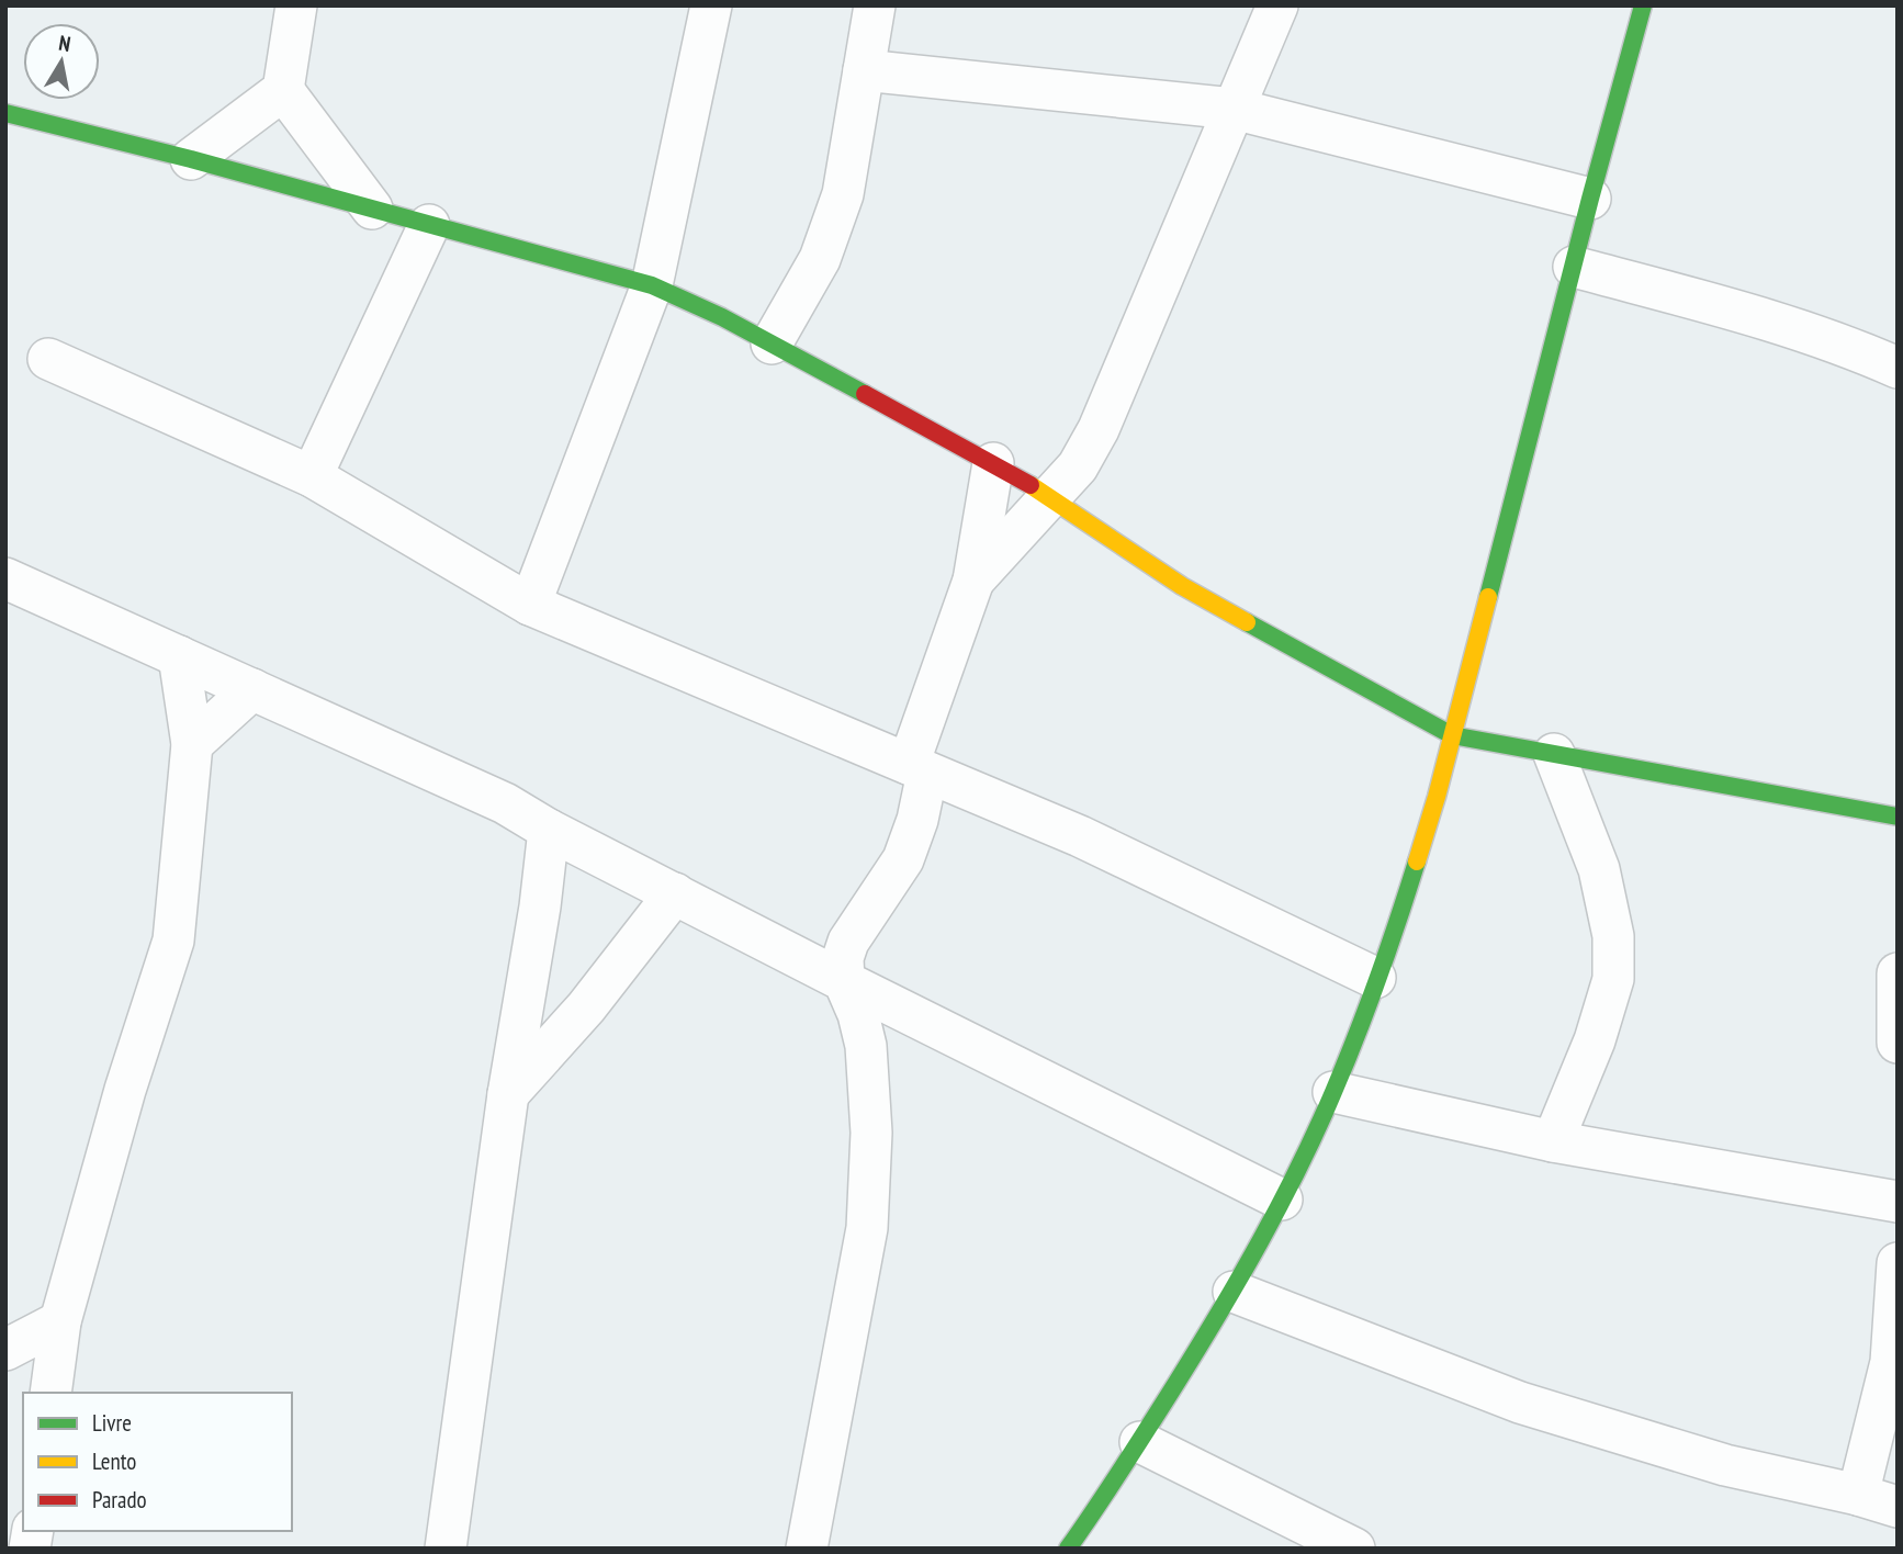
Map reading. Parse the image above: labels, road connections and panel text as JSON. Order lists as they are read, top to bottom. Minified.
{"legend":["Livre","Lento","Parado"],"north":"top"}
